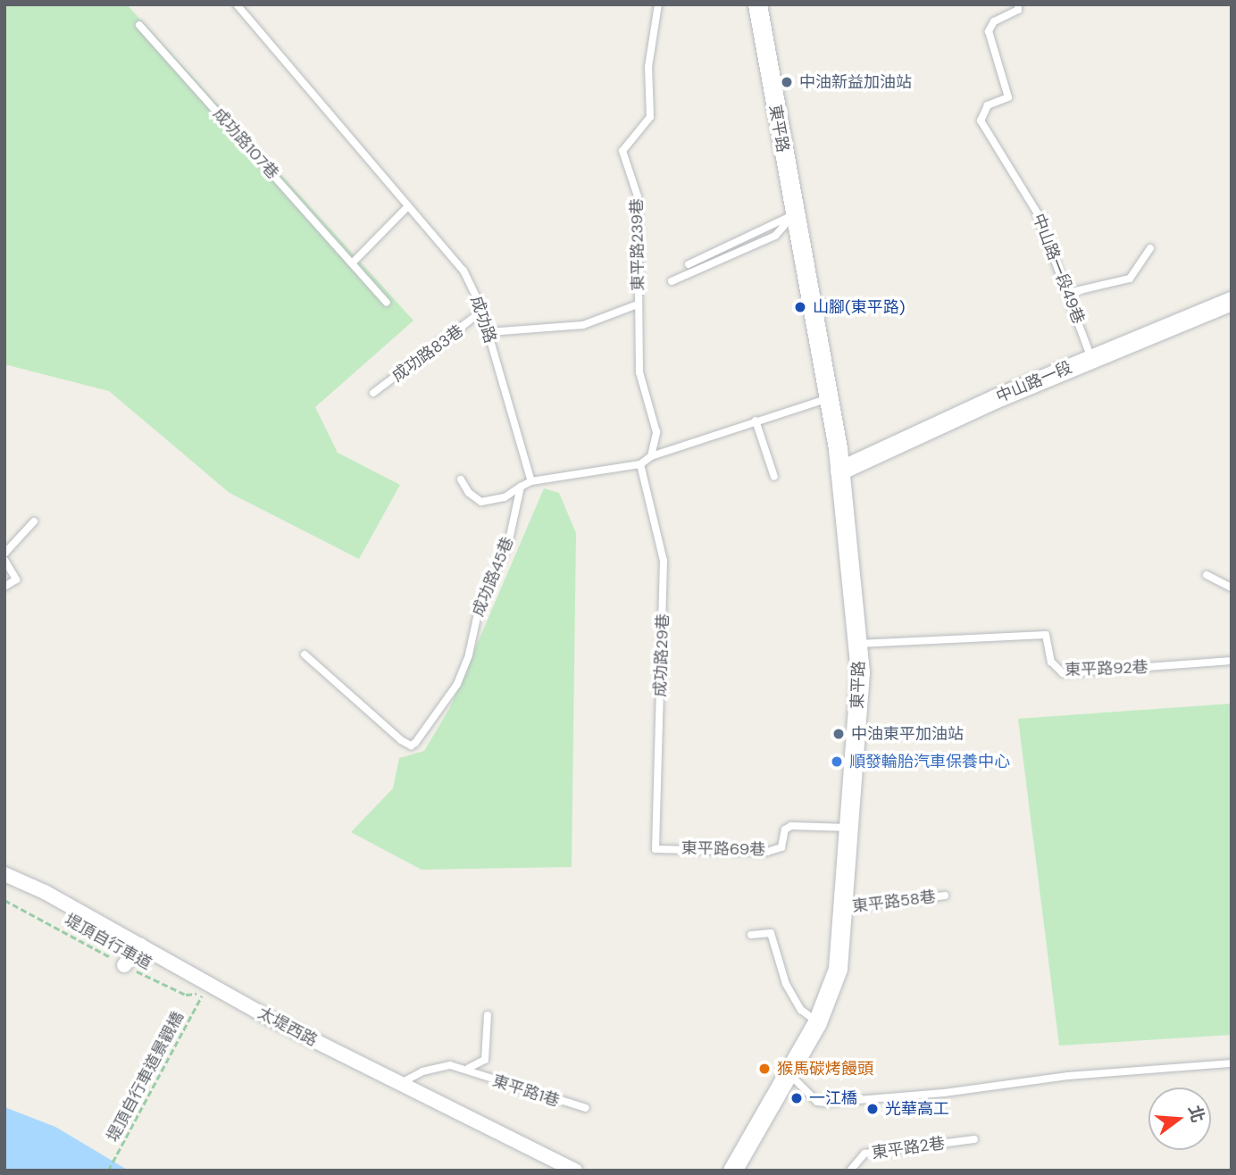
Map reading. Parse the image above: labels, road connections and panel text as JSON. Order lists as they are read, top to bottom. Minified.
{"streets":{"main road":["東平路","中山路一段"],"street":["太堤西路"],"lane":["成功路107巷","東平路239巷","中山路一段49巷","成功路","成功路83巷","成功路45巷","成功路29巷","東平路92巷","東平路69巷","東平路58巷","東平路1巷","東平路2巷"],"path":["堤頂自行車道","堤頂自行車道景觀橋"]},"crossings":[["東平路","中山路一段"],["東平路","東平路92巷"],["東平路","東平路69巷"],["東平路","東平路58巷"],["中山路一段49巷","中山路一段"],["成功路","成功路83巷"],["成功路29巷","東平路69巷"],["堤頂自行車道","堤頂自行車道景觀橋"],["太堤西路","東平路1巷"]],"places":["中油新益加油站","山腳(東平路)","中油東平加油站","順發輪胎汽車保養中心","猴馬碳烤饅頭","一江橋","光華高工"],"north":"right"}
